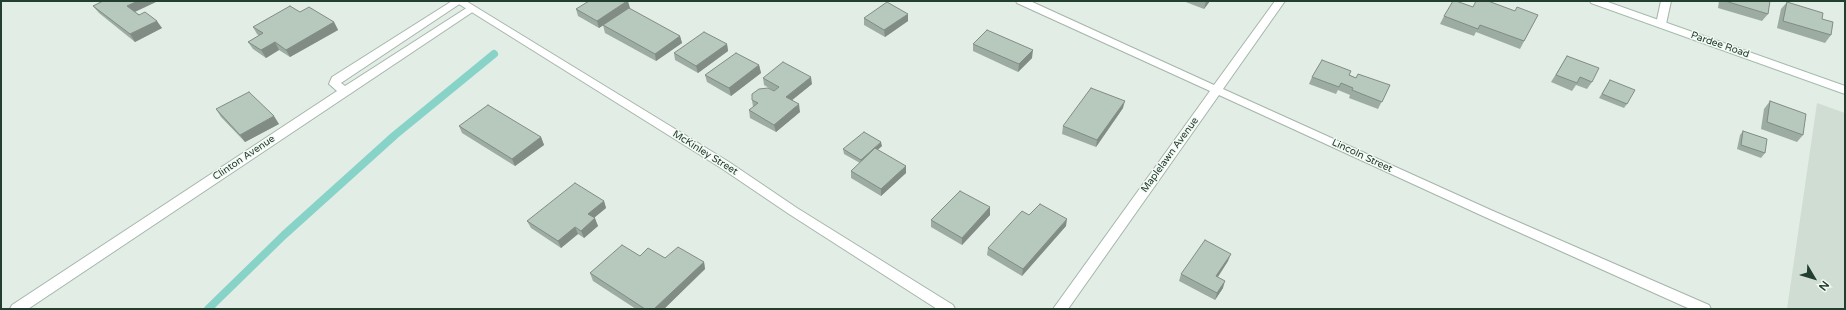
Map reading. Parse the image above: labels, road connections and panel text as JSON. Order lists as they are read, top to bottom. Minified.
{"streets":{"street":["Pardee Road","McKinley Street","Maplelawn Avenue","Lincoln Street","Clinton Avenue"]},"crossings":[["McKinley Street","Clinton Avenue"],["Maplelawn Avenue","Lincoln Street"]],"north":"bottom right"}
